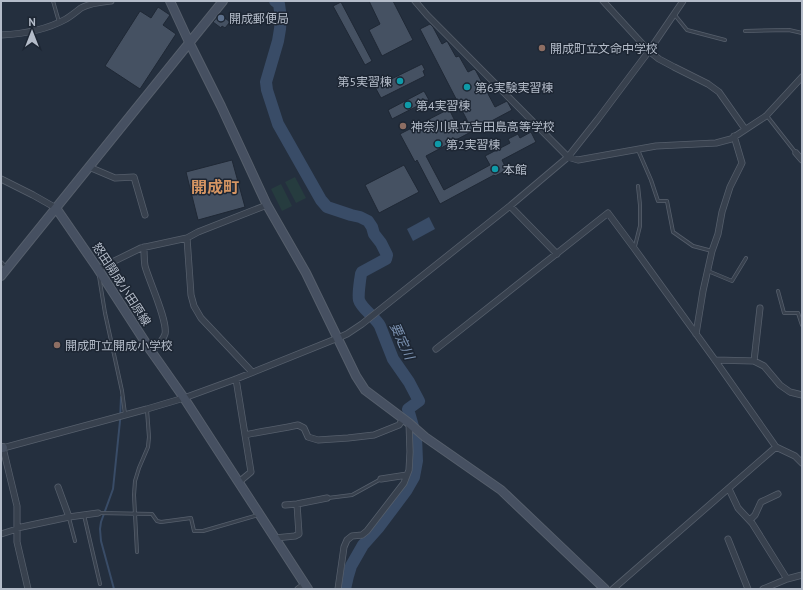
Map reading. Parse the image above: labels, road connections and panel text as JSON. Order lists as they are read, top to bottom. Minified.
{"streets":{"street":["怒田開成小田原線"]},"districts":["開成町"],"water":["要定川"],"places":["開成郵便局","開成町立文命中学校","第5実習棟","第6実験実習棟","第4実習棟","神奈川県立吉田島高等学校","第2実習棟","本館","開成町立開成小学校"],"north":"top"}
